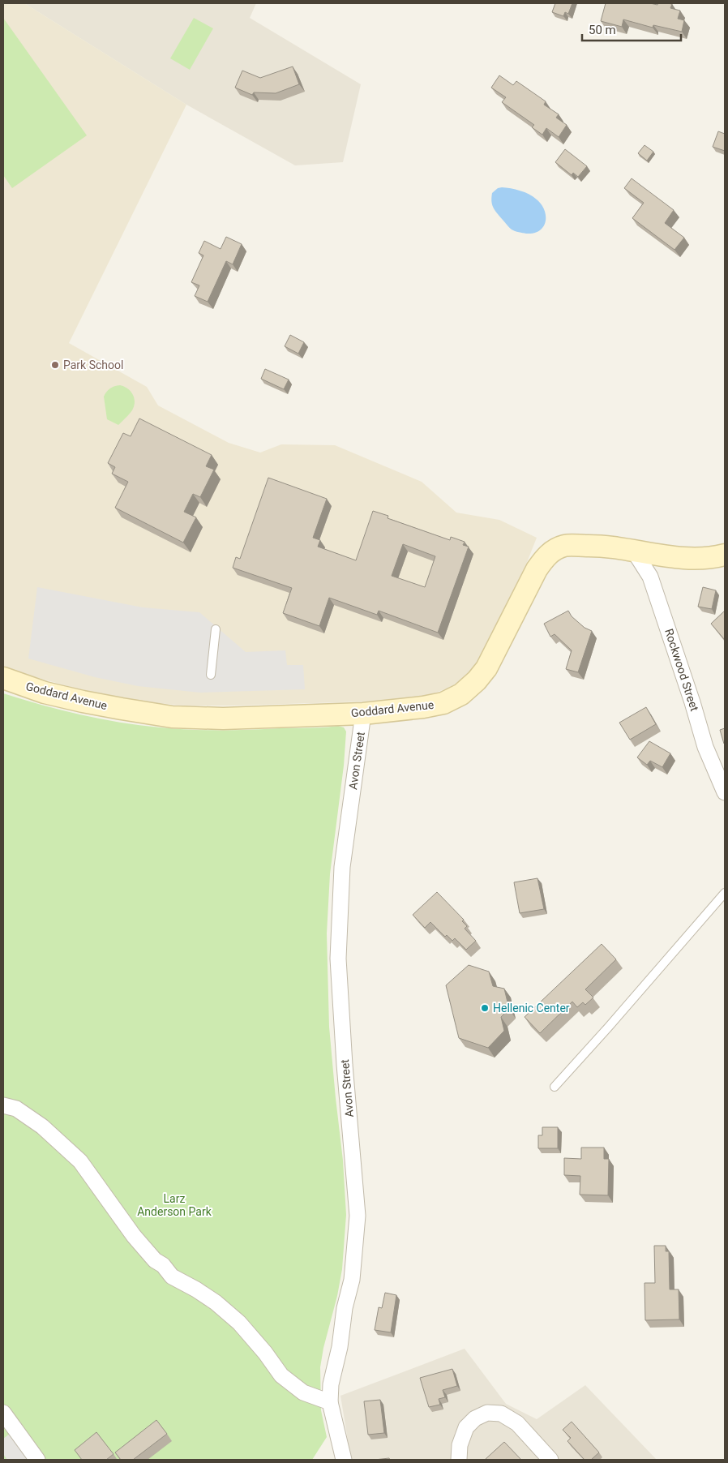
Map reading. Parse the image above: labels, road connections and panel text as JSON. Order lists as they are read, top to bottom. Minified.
{"streets":{"main road":["Goddard Avenue"],"street":["Rockwood Street","Avon Street"]},"crossings":[["Rockwood Street","Goddard Avenue"],["Goddard Avenue","Avon Street"]],"parks":["Larz Anderson Park"],"places":["Park School","Hellenic Center"],"scale_bar":"50 m"}
